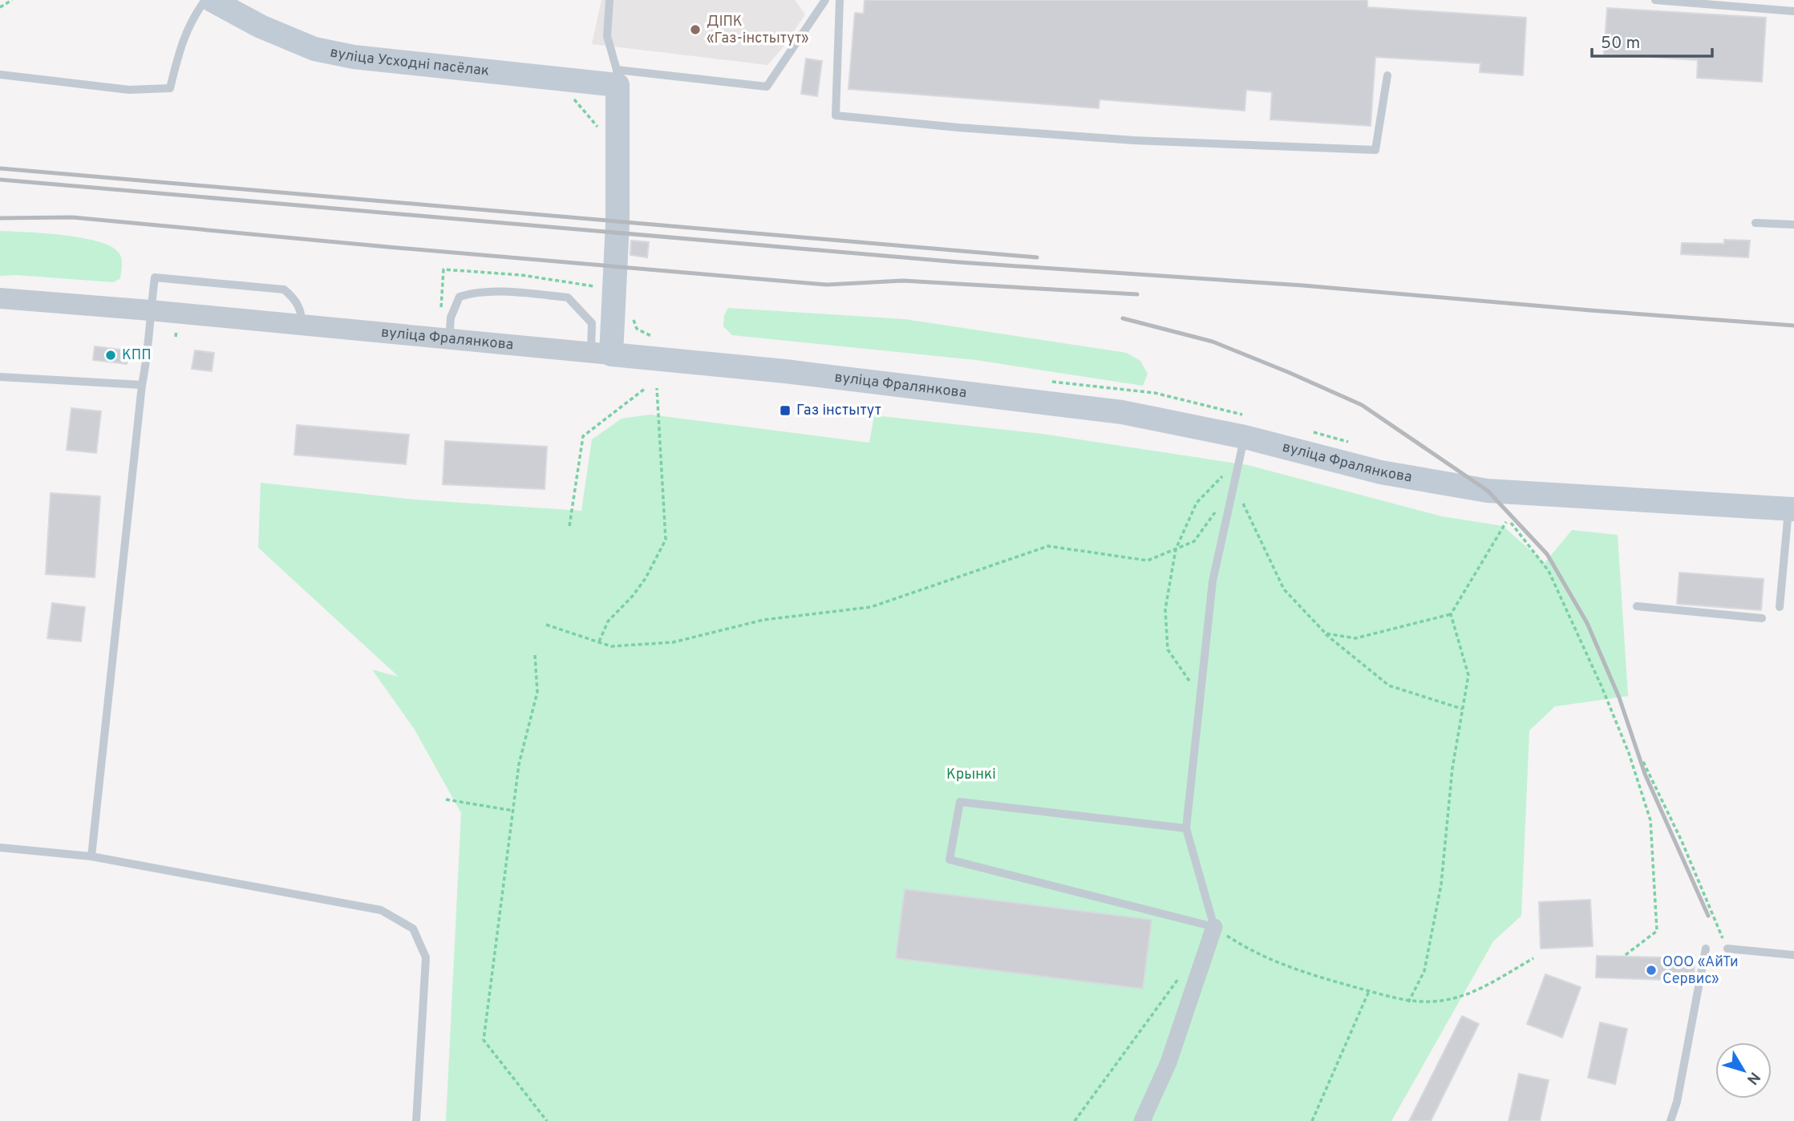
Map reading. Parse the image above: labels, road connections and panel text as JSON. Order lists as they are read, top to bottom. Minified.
{"streets":{"main road":["вуліца Усходні пасёлак","вуліца Фралянкова"]},"parks":["Крынкі"],"places":{"other":["ДІПК «Газ-інстытут»","КПП","ООО «АйТи Сервис»"],"transit":["Газ інстытут"]},"scale_bar":"50 m","north":"bottom right"}
